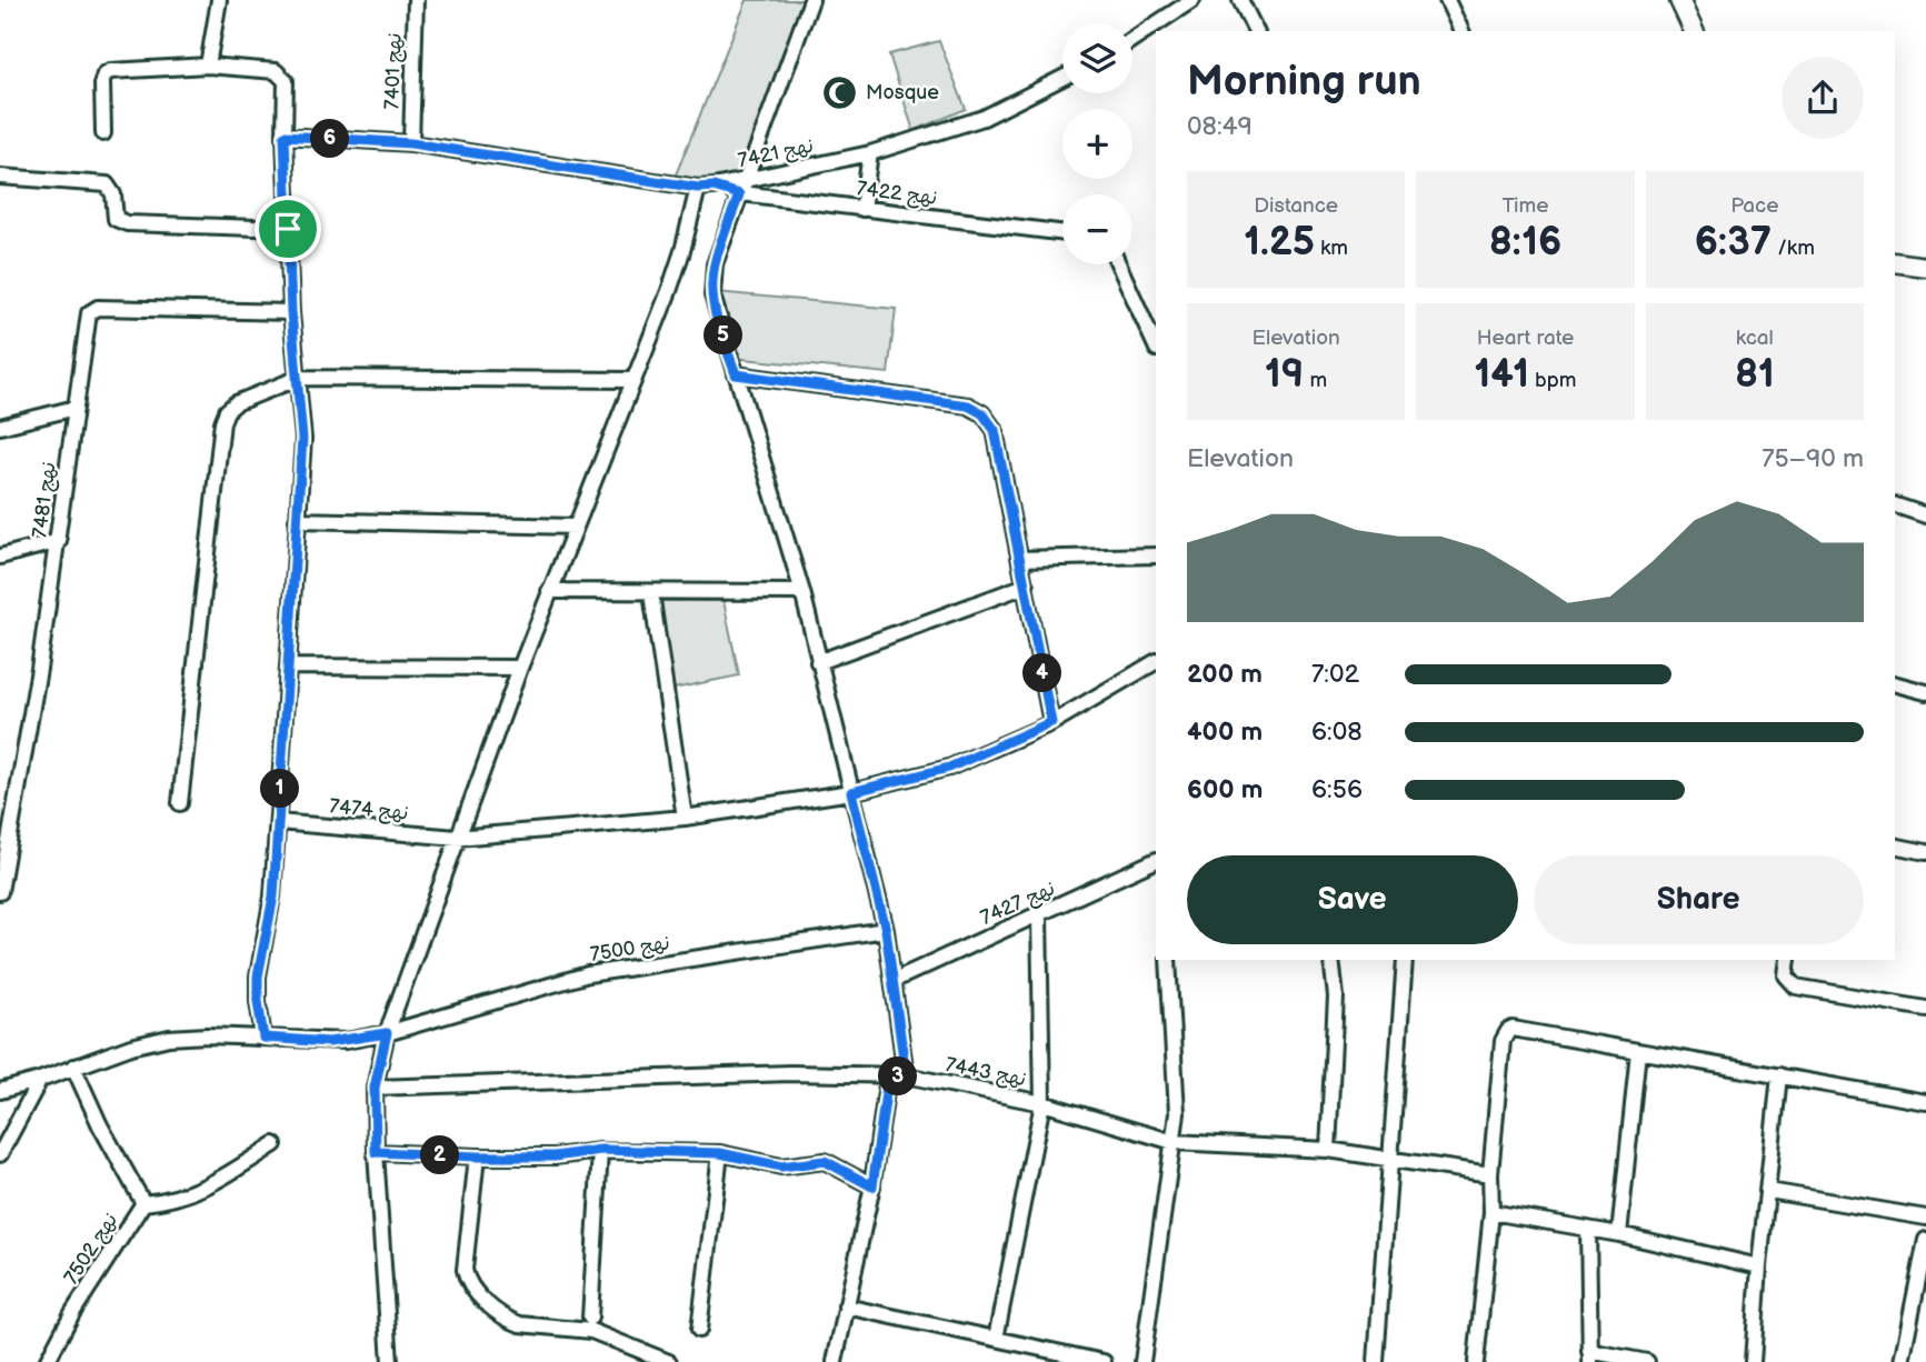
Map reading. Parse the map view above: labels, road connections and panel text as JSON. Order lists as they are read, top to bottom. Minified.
{"streets":{"street":["نهج 7401","نهج 7421","نهج 7422","نهج 7481","نهج 7474","نهج 7427","نهج 7500","نهج 7443","نهج 7502"]},"crossings":[["نهج 7401","نهج 7421"],["نهج 7421","نهج 7422"]],"places":{"mosque":["Mosque"]},"page":{"map_buttons":["+","−"],"heading":["Morning run","08:49"],"pins":["6","5","4","1","3","2"],"stats":[["Distance","1.25 km"],["Time","8:16"],["Pace","6:37 /km"],["Elevation","19 m"],["Heart rate","141 bpm"],["kcal","81"]],"chart":["Elevation","75–90 m"],"list":[{"name":"200 m","note":"7:02"},{"name":"400 m","note":"6:08"},{"name":"600 m","note":"6:56"}],"buttons":["Save","Share"]}}
